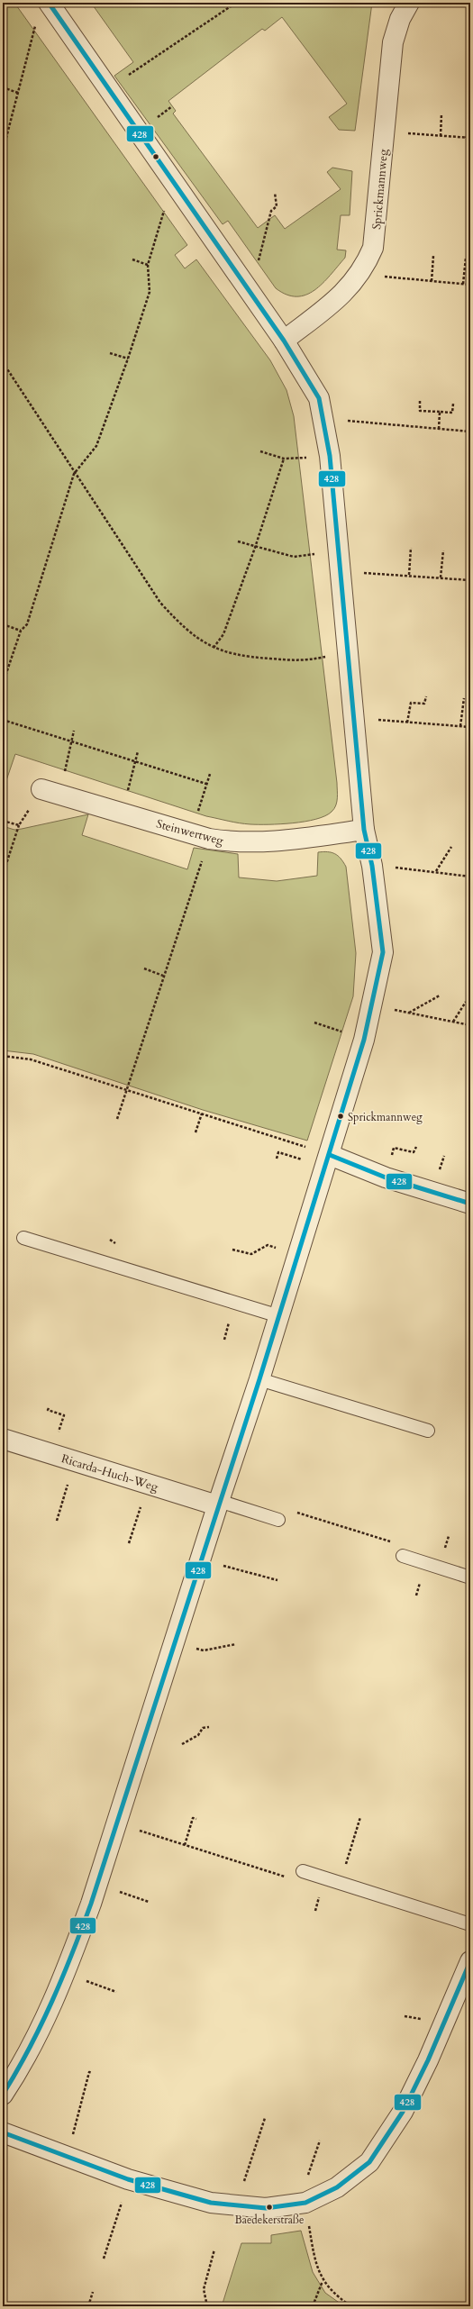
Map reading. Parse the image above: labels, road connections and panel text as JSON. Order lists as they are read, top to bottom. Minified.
{"streets":{"street":["Sprickmannweg","Steinwertweg","Ricarda-Huch-Weg"]},"places":["Sprickmannweg","Baedekerstraße"],"lines":["transit line 428"]}
